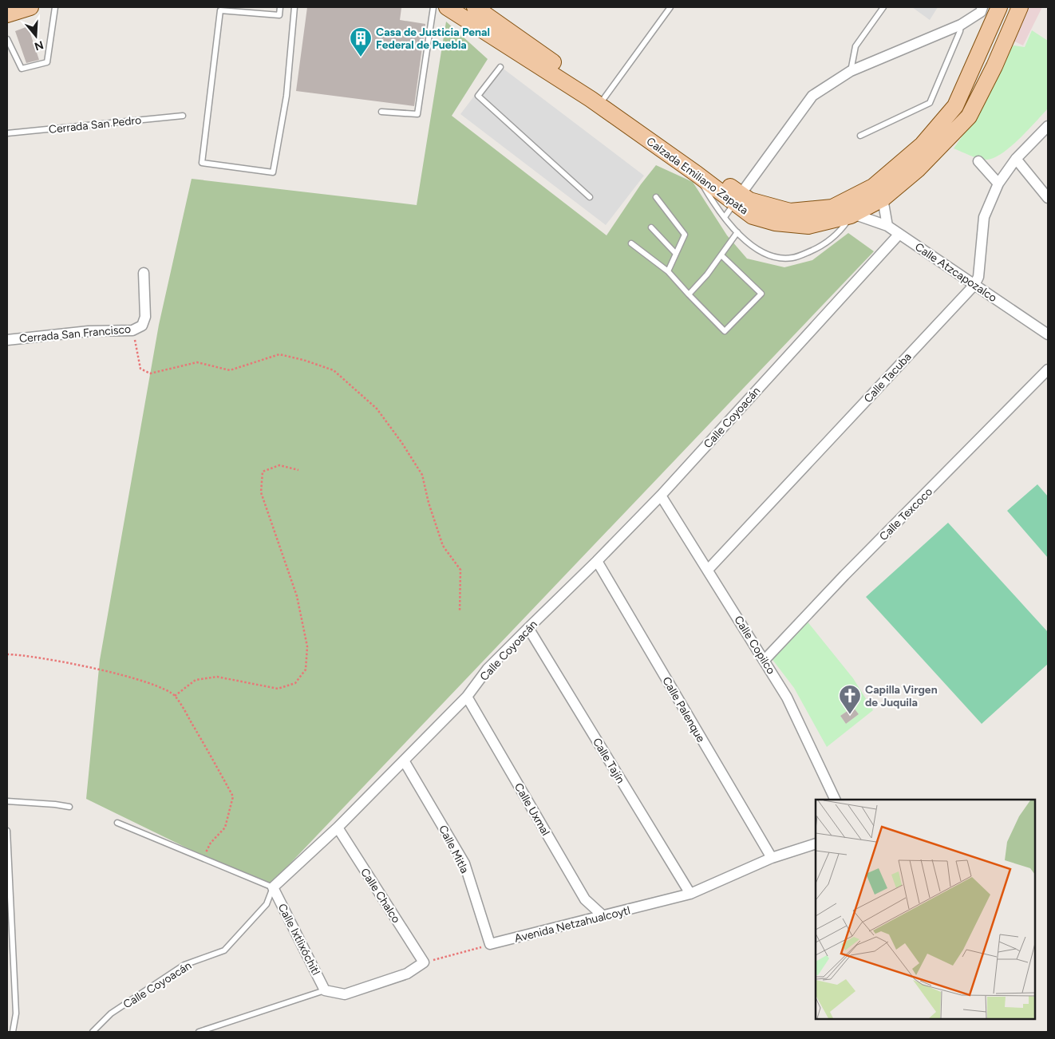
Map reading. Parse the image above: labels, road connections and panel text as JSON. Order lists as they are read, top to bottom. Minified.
{"streets":{"main road":["Calzada Emiliano Zapata"],"street":["Calle Atzcapozalco","Cerrada San Francisco","Calle Tacuba","Calle Coyoacán","Calle Texcoco","Calle Copilco","Calle Palenque","Calle Tajín","Calle Uxmal","Calle Mitla","Calle Chalco","Avenida Netzahualcoytl","Calle Ixtlixóchitl"],"lane":["Cerrada San Pedro"]},"crossings":[["Calzada Emiliano Zapata","Calle Atzcapozalco"],["Calle Atzcapozalco","Calle Tacuba"],["Calle Atzcapozalco","Calle Coyoacán"],["Calle Tacuba","Calle Copilco"],["Calle Coyoacán","Calle Copilco"],["Calle Coyoacán","Calle Palenque"],["Calle Coyoacán","Calle Tajín"],["Calle Coyoacán","Calle Uxmal"],["Calle Coyoacán","Calle Mitla"],["Calle Coyoacán","Calle Chalco"],["Calle Coyoacán","Calle Ixtlixóchitl"],["Calle Texcoco","Calle Copilco"],["Calle Palenque","Avenida Netzahualcoytl"],["Calle Tajín","Avenida Netzahualcoytl"],["Calle Uxmal","Avenida Netzahualcoytl"],["Calle Mitla","Avenida Netzahualcoytl"]],"places":{"building":["Casa de Justicia Penal Federal de Puebla"],"church":["Capilla Virgen de Juquila"]},"north":"bottom"}
